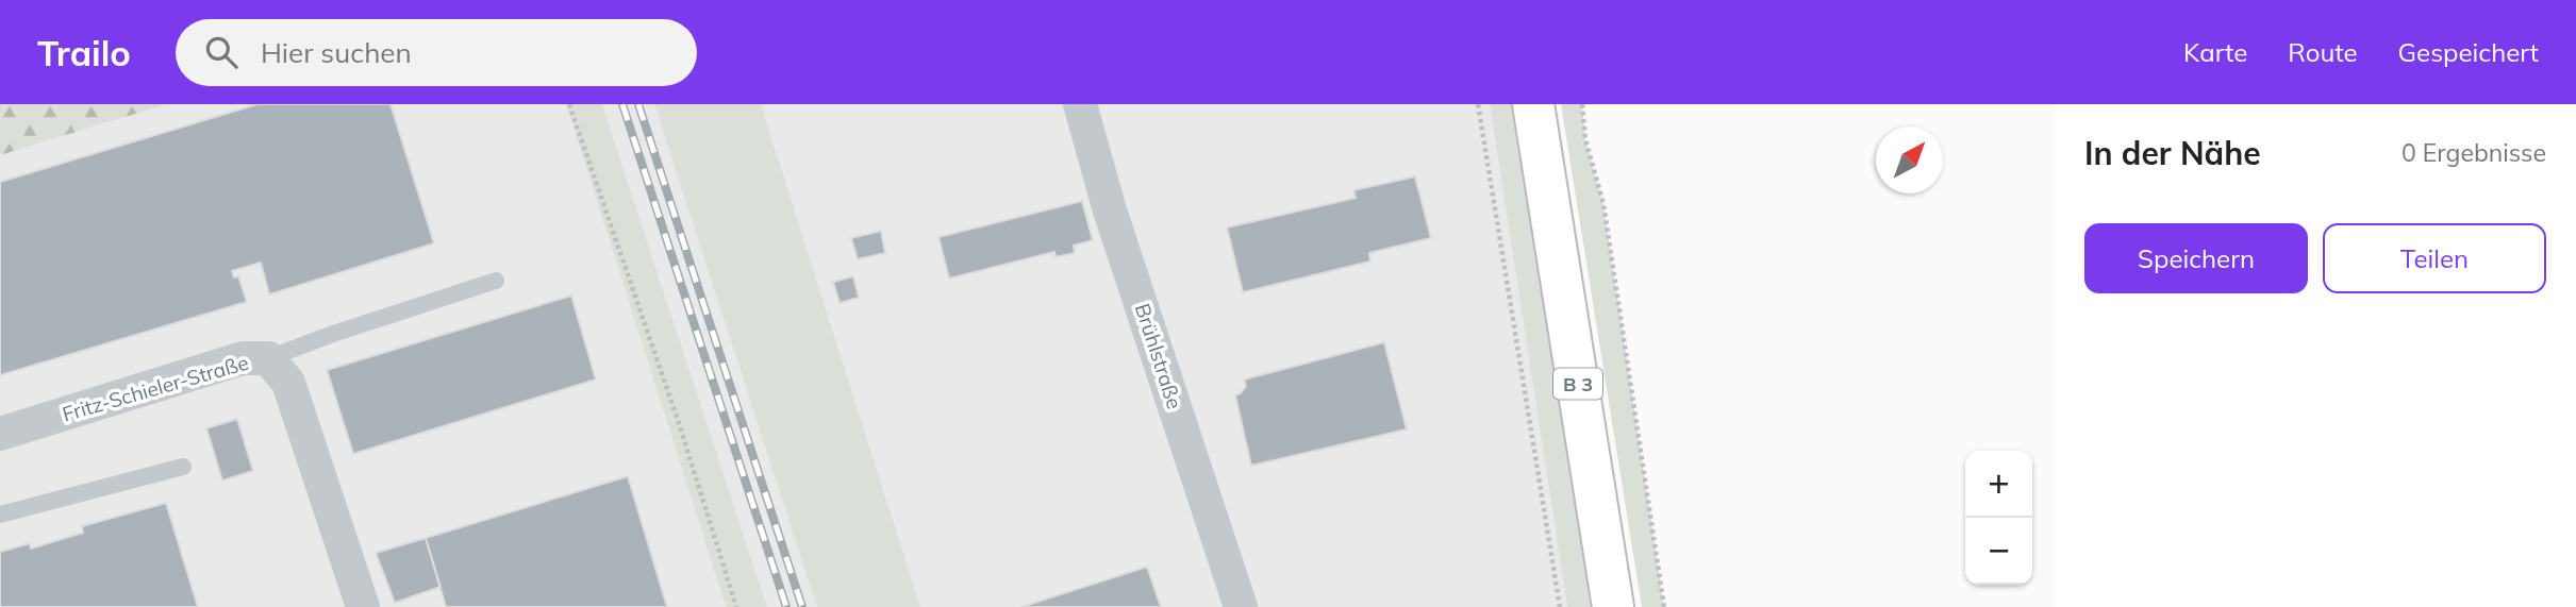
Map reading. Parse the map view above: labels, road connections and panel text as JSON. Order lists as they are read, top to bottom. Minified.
{"streets":{"main road":["B 3"],"street":["Brühlstraße","Fritz-Schieler-Straße"]},"north":"top right","page":{"header":"Trailo","search":"Hier suchen","nav":["Karte","Route","Gespeichert"],"heading":["In der Nähe","0 Ergebnisse"],"buttons":["Speichern","Teilen"],"map_buttons":["+","−"]}}
